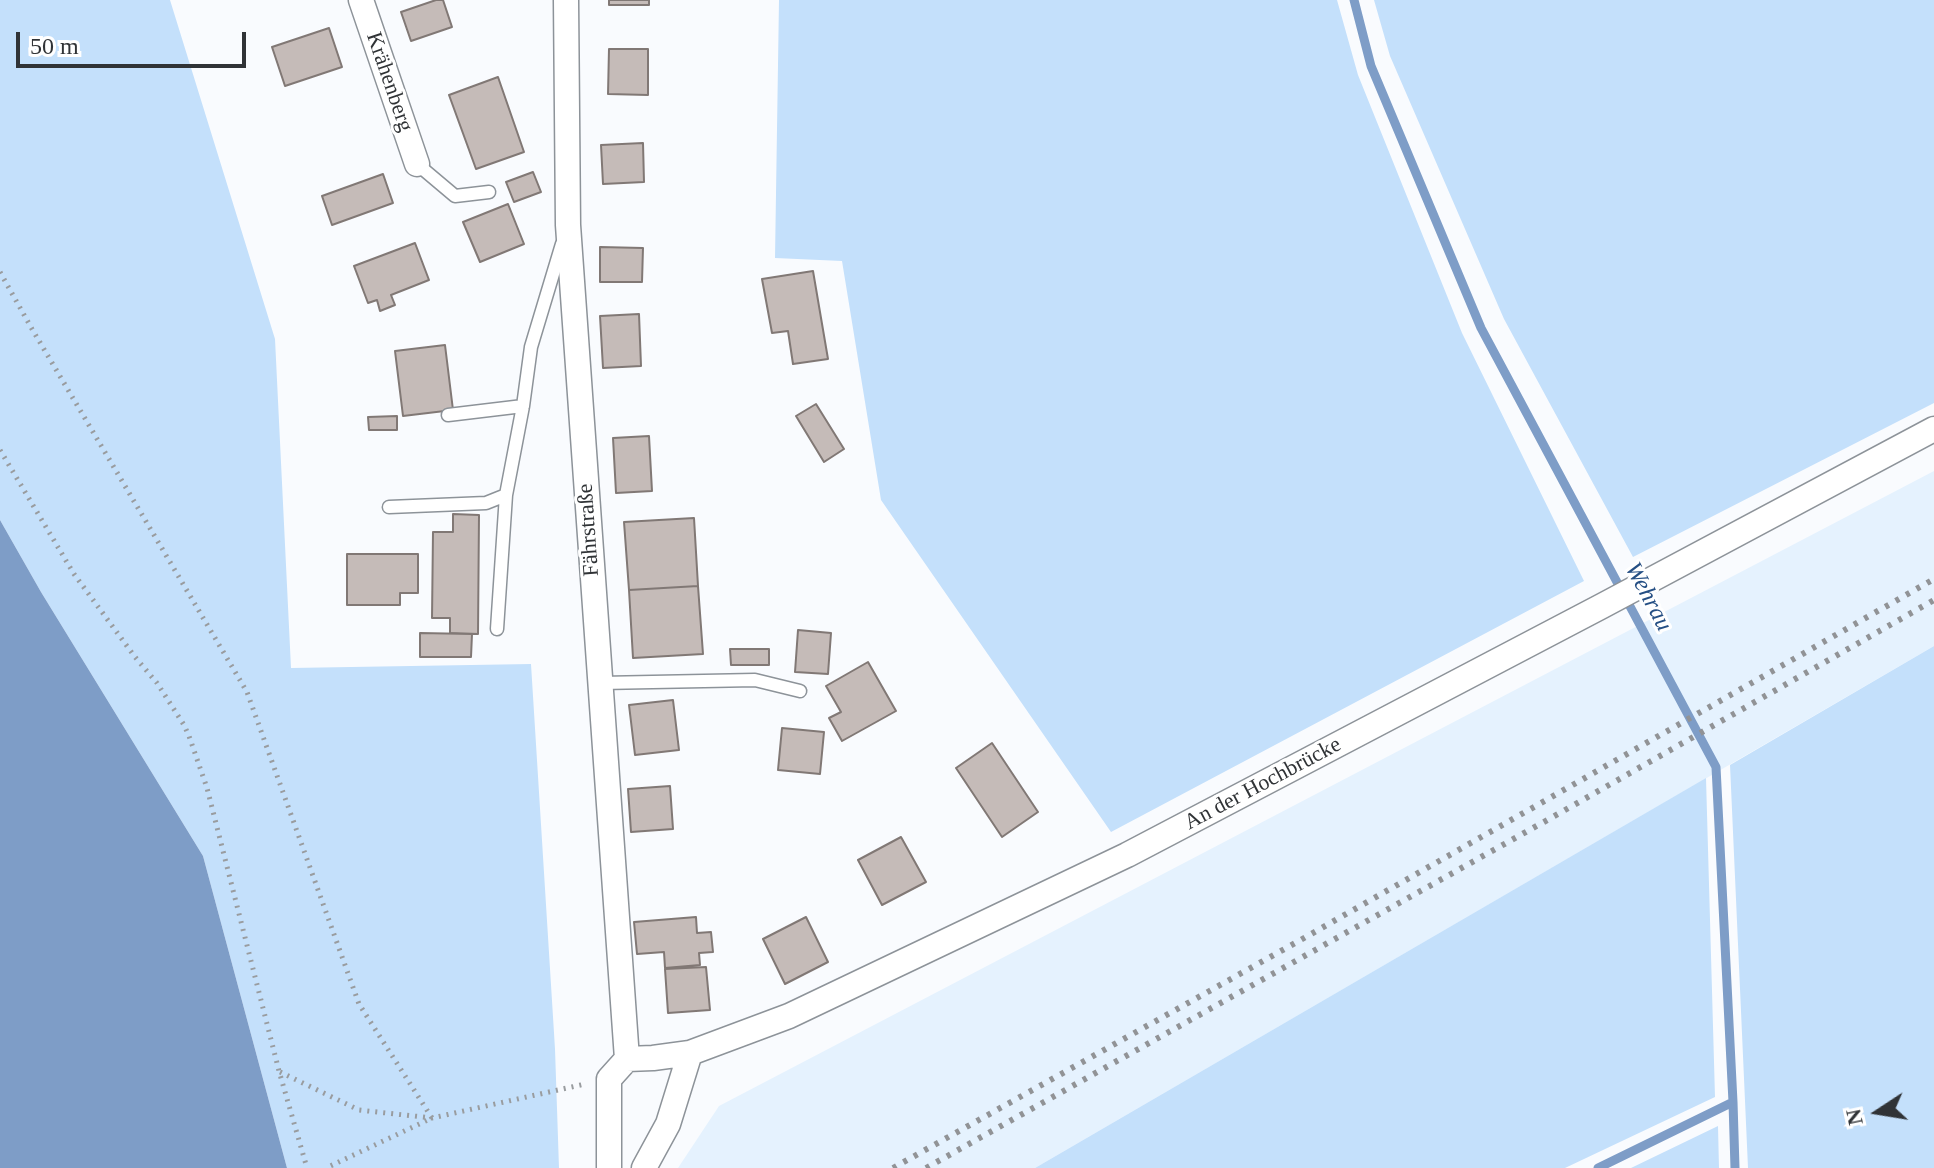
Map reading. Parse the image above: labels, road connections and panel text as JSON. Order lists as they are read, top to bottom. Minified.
{"streets":{"street":["Krähenberg","Fährstraße","An der Hochbrücke"]},"water":["Wehrau"],"scale_bar":"50 m","north":"left"}
